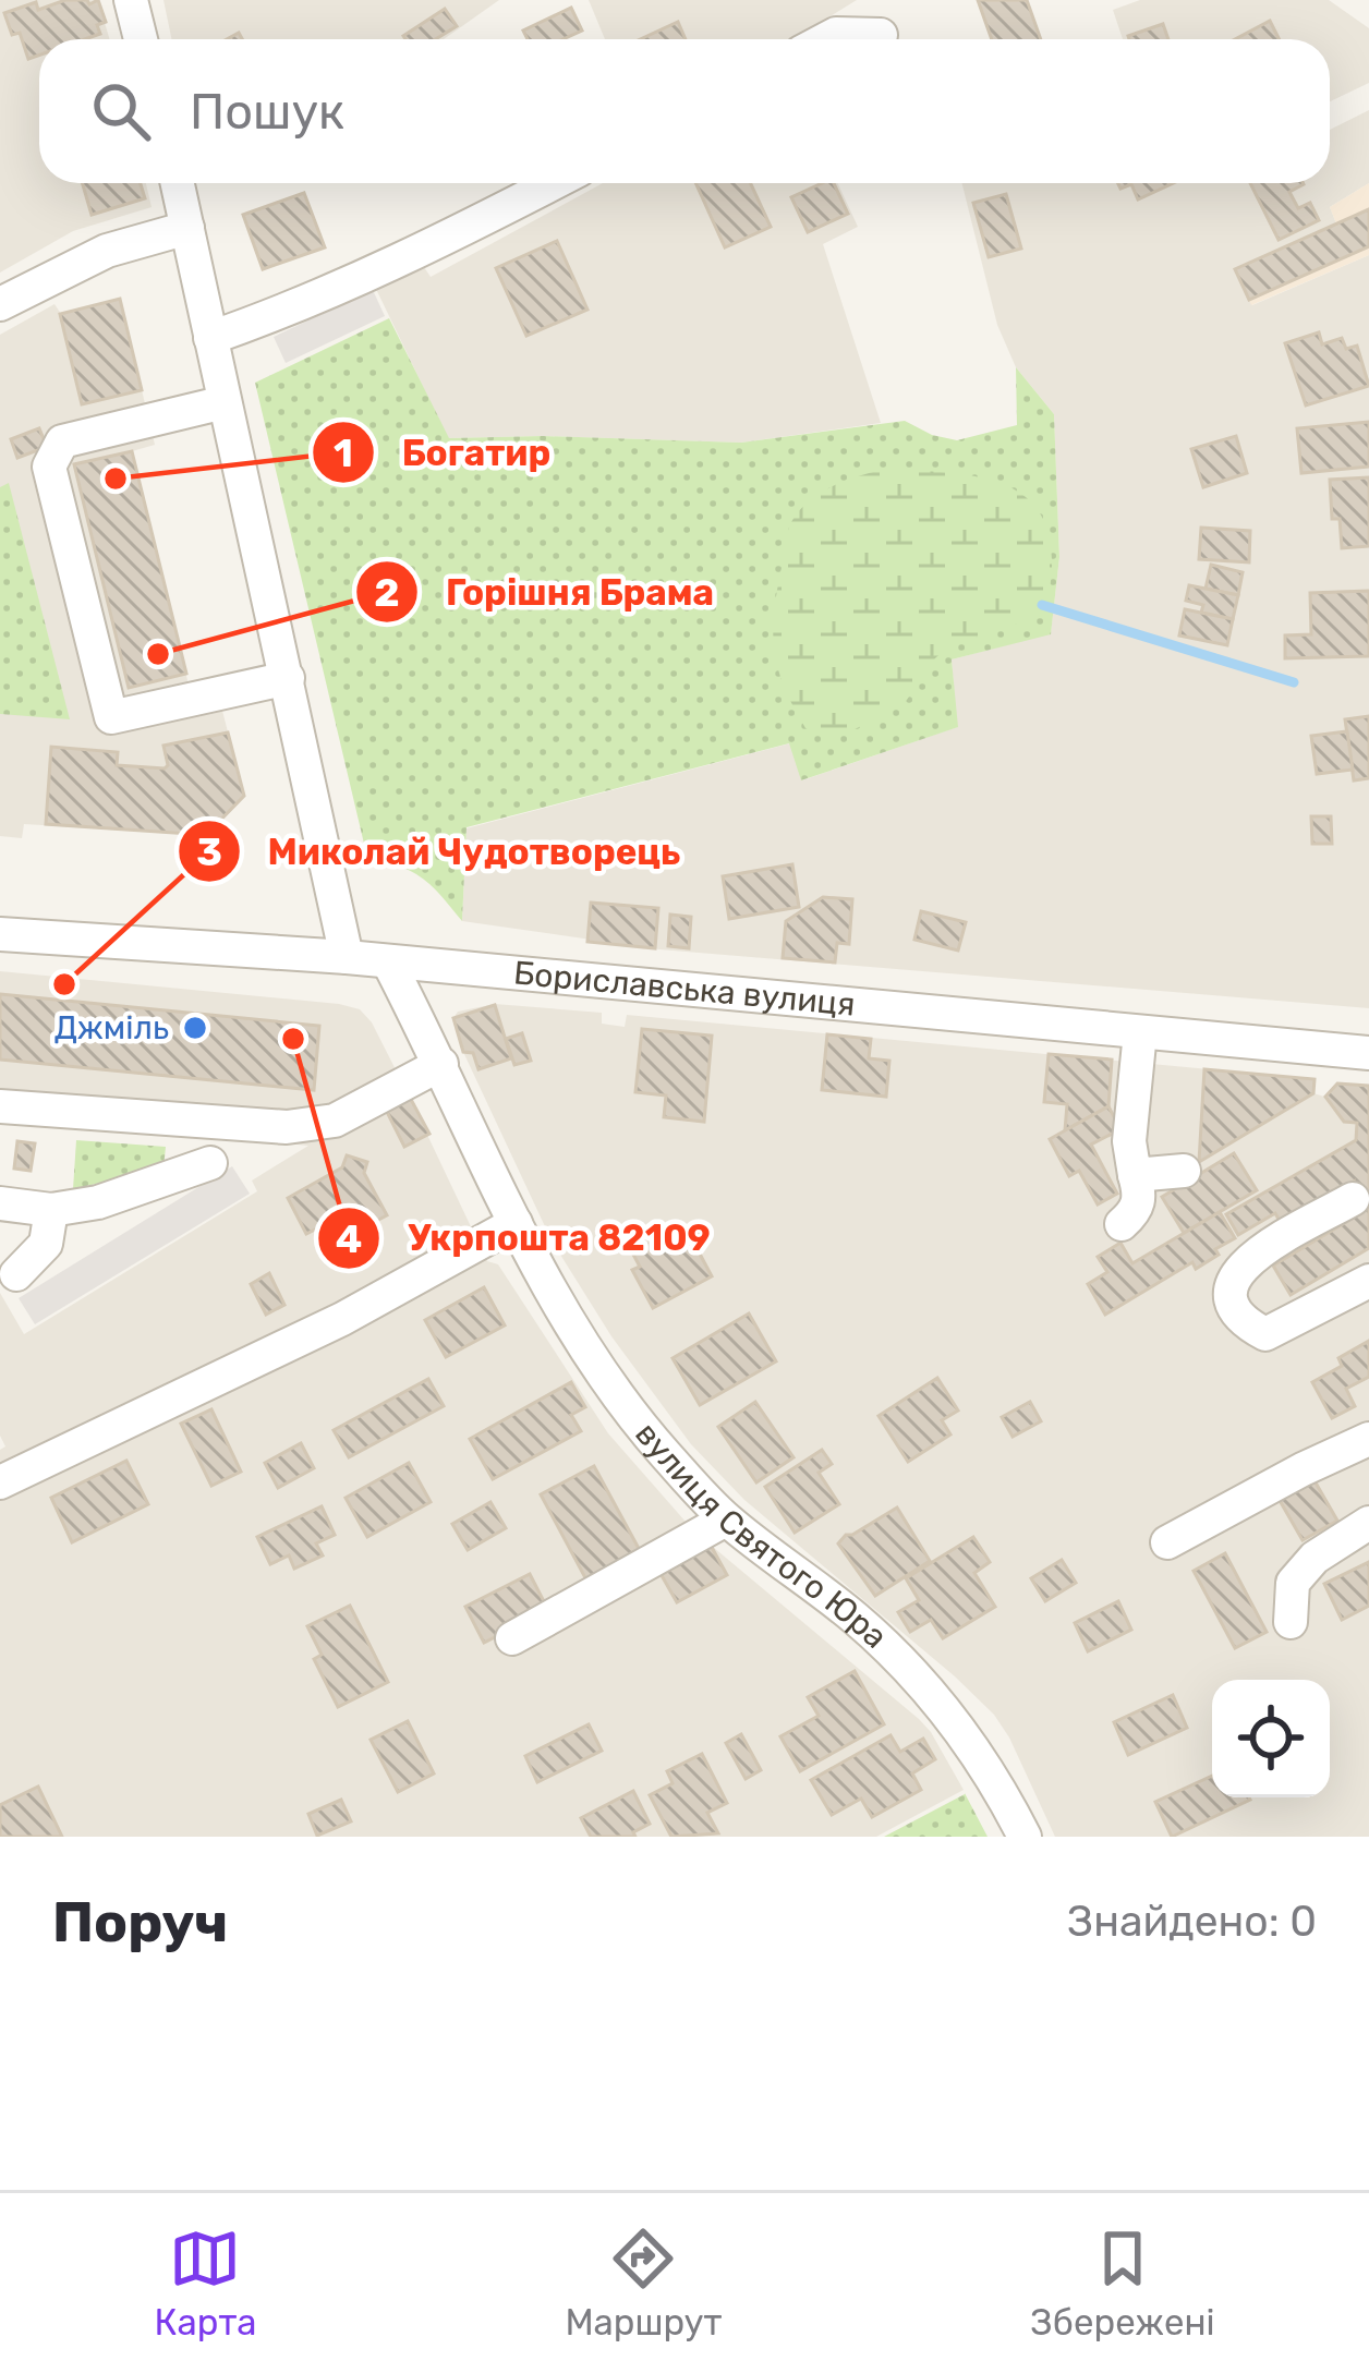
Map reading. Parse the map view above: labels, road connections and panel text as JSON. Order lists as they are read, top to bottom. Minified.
{"streets":{"street":["Бориславська вулиця","вулиця Святого Юра"]},"crossings":[["Бориславська вулиця","вулиця Святого Юра"]],"places":["Богатир","Горішня Брама","Миколай Чудотворець","Джміль","Укрпошта 82109"],"page":{"search":"Пошук","heading":["Поруч","Знайдено: 0"],"nav":["Карта","Маршрут","Збережені"]}}
